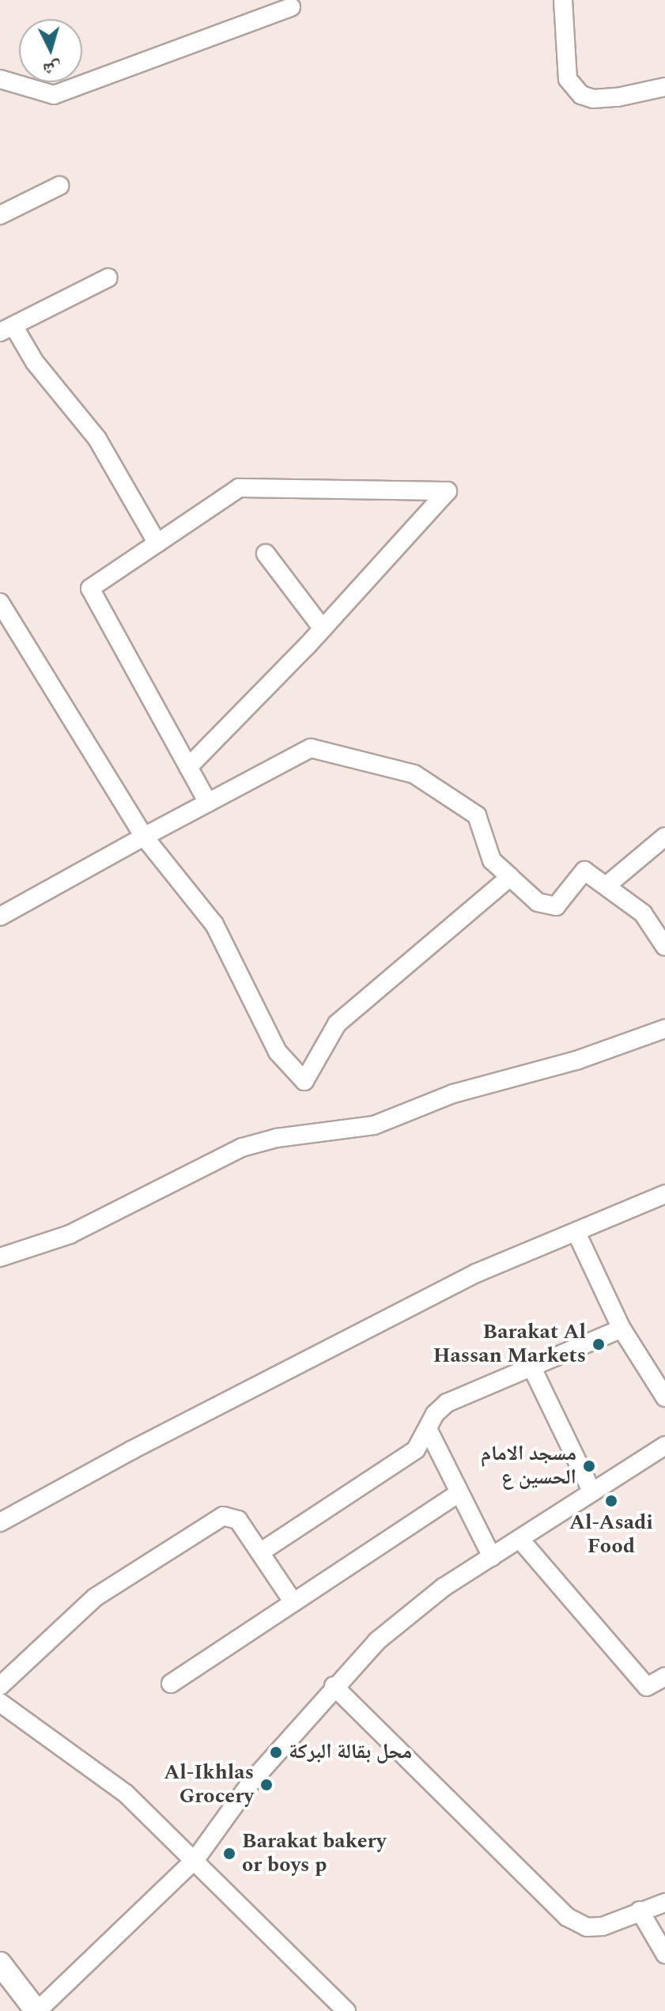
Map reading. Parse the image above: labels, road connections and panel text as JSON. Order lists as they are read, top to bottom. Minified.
{"places":["Barakat Al Hassan Markets","مسجد الامام الحسين ع","Al-Asadi Food","محل بقالة البركة","Al-Ikhlas Grocery","Barakat bakery or boys p"],"north":"bottom"}
